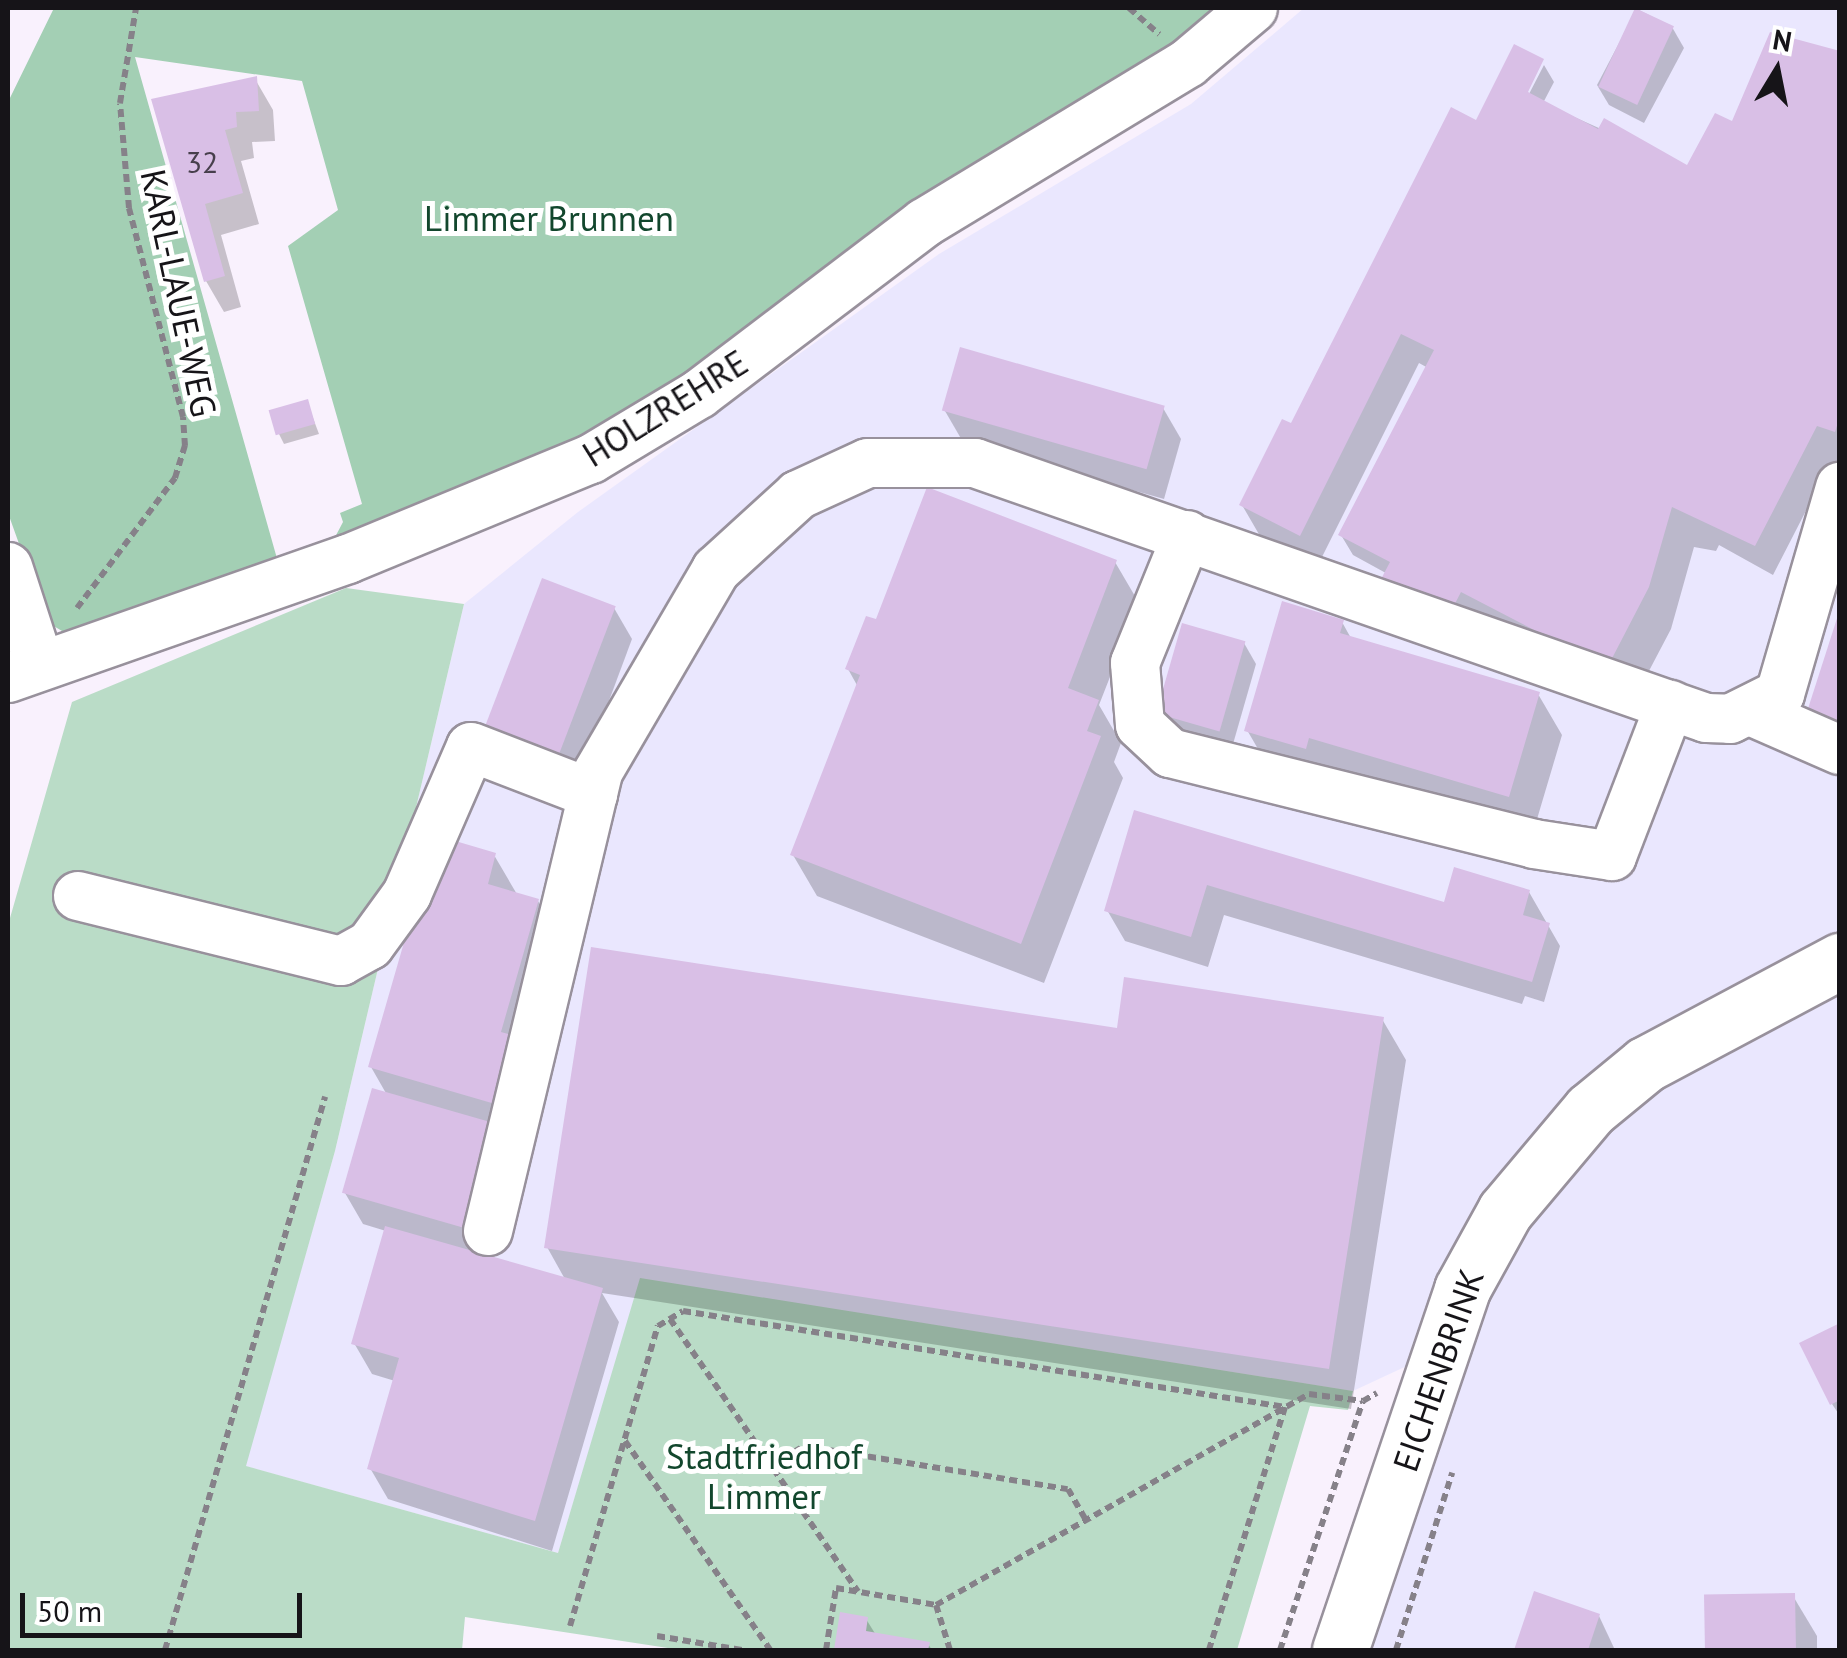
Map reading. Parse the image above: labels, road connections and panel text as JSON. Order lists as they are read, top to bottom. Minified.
{"streets":{"main road":["EICHENBRINK"],"street":["HOLZREHRE"],"path":["KARL-LAUE-WEG"]},"crossings":[["KARL-LAUE-WEG","HOLZREHRE"]],"parks":["Limmer Brunnen","Stadtfriedhof Limmer"],"house_numbers":["32"],"scale_bar":"50 m","north":"top"}
